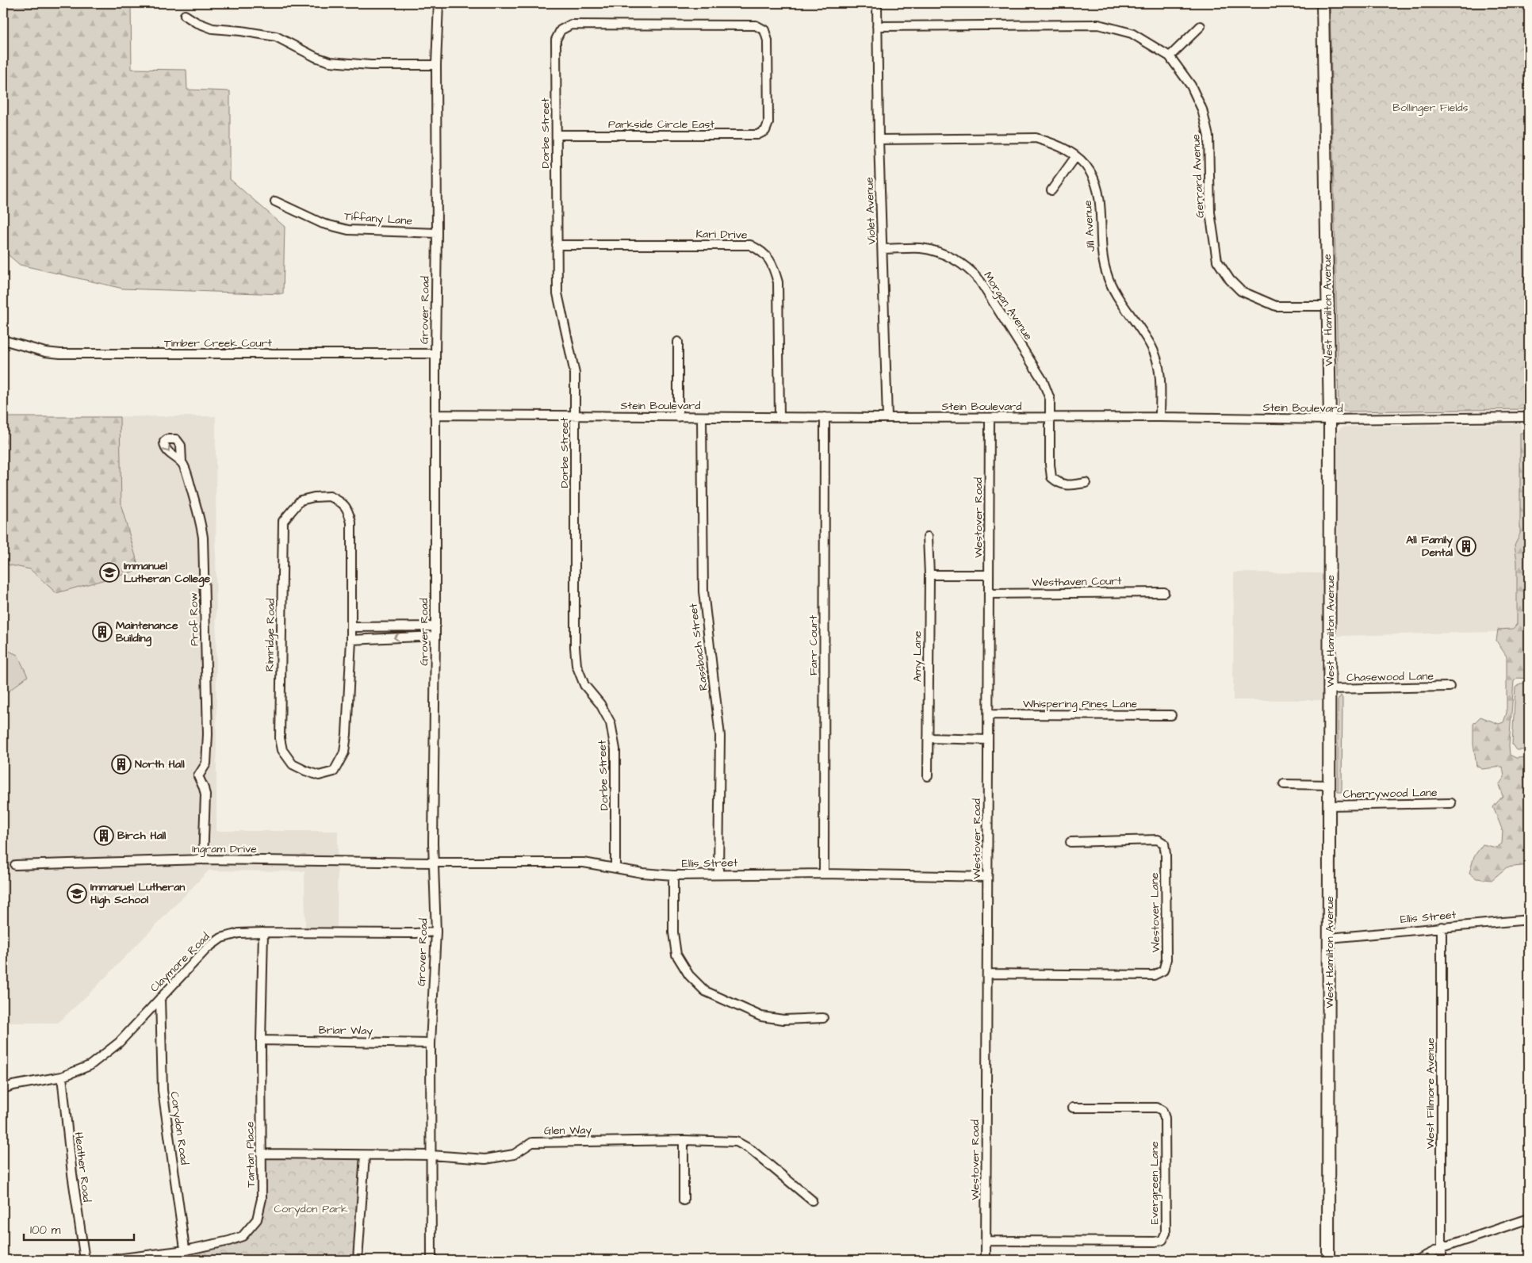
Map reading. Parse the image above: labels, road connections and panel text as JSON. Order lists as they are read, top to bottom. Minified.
{"streets":{"street":["Parkside Circle East","Dorbe Street","Gerrard Avenue","Violet Avenue","Tiffany Lane","Jill Avenue","Kari Drive","Morgan Avenue","Grover Road","West Hamilton Avenue","Timber Creek Court","Stein Boulevard","Westover Road","Westhaven Court","Prof Row","Rimridge Road","Farr Court","Rassbach Street","Amy Lane","Chasewood Lane","Whispering Pines Lane","Cherrywood Lane","Ingram Drive","Ellis Street","Westover Lane","Claymore Road","Briar Way","West Fillmore Avenue","Corydon Road","Glen Way","Tartan Place","Heather Road","Evergreen Lane"]},"crossings":[["Parkside Circle East","Dorbe Street"],["Dorbe Street","Kari Drive"],["Dorbe Street","Stein Boulevard"],["Dorbe Street","Ellis Street"],["Gerrard Avenue","Violet Avenue"],["Gerrard Avenue","West Hamilton Avenue"],["Violet Avenue","Jill Avenue"],["Violet Avenue","Morgan Avenue"],["Violet Avenue","Stein Boulevard"],["Tiffany Lane","Grover Road"],["Jill Avenue","Stein Boulevard"],["Kari Drive","Stein Boulevard"],["Morgan Avenue","Stein Boulevard"],["Grover Road","Timber Creek Court"],["Grover Road","Stein Boulevard"],["Grover Road","Ingram Drive"],["Grover Road","Ellis Street"],["Grover Road","Claymore Road"],["Grover Road","Briar Way"],["Grover Road","Glen Way"],["West Hamilton Avenue","Stein Boulevard"],["West Hamilton Avenue","Chasewood Lane"],["West Hamilton Avenue","Cherrywood Lane"],["West Hamilton Avenue","Ellis Street"],["Stein Boulevard","Westover Road"],["Stein Boulevard","Farr Court"],["Stein Boulevard","Rassbach Street"],["Westover Road","Westhaven Court"],["Westover Road","Whispering Pines Lane"],["Westover Road","Ellis Street"],["Westover Road","Westover Lane"],["Westover Road","Evergreen Lane"],["Prof Row","Ingram Drive"],["Farr Court","Ellis Street"],["Rassbach Street","Ellis Street"],["Ingram Drive","Ellis Street"],["Ellis Street","West Fillmore Avenue"],["Claymore Road","Corydon Road"],["Claymore Road","Tartan Place"],["Claymore Road","Heather Road"],["Briar Way","Tartan Place"],["Corydon Road","Tartan Place"],["Glen Way","Tartan Place"]],"parks":["Bollinger Fields","Corydon Park"],"places":{"building":["All Family Dental","Maintenance Building","North Hall","Birch Hall"],"school or university":["Immanuel Lutheran College","Immanuel Lutheran High School"]},"scale_bar":"100 m"}
